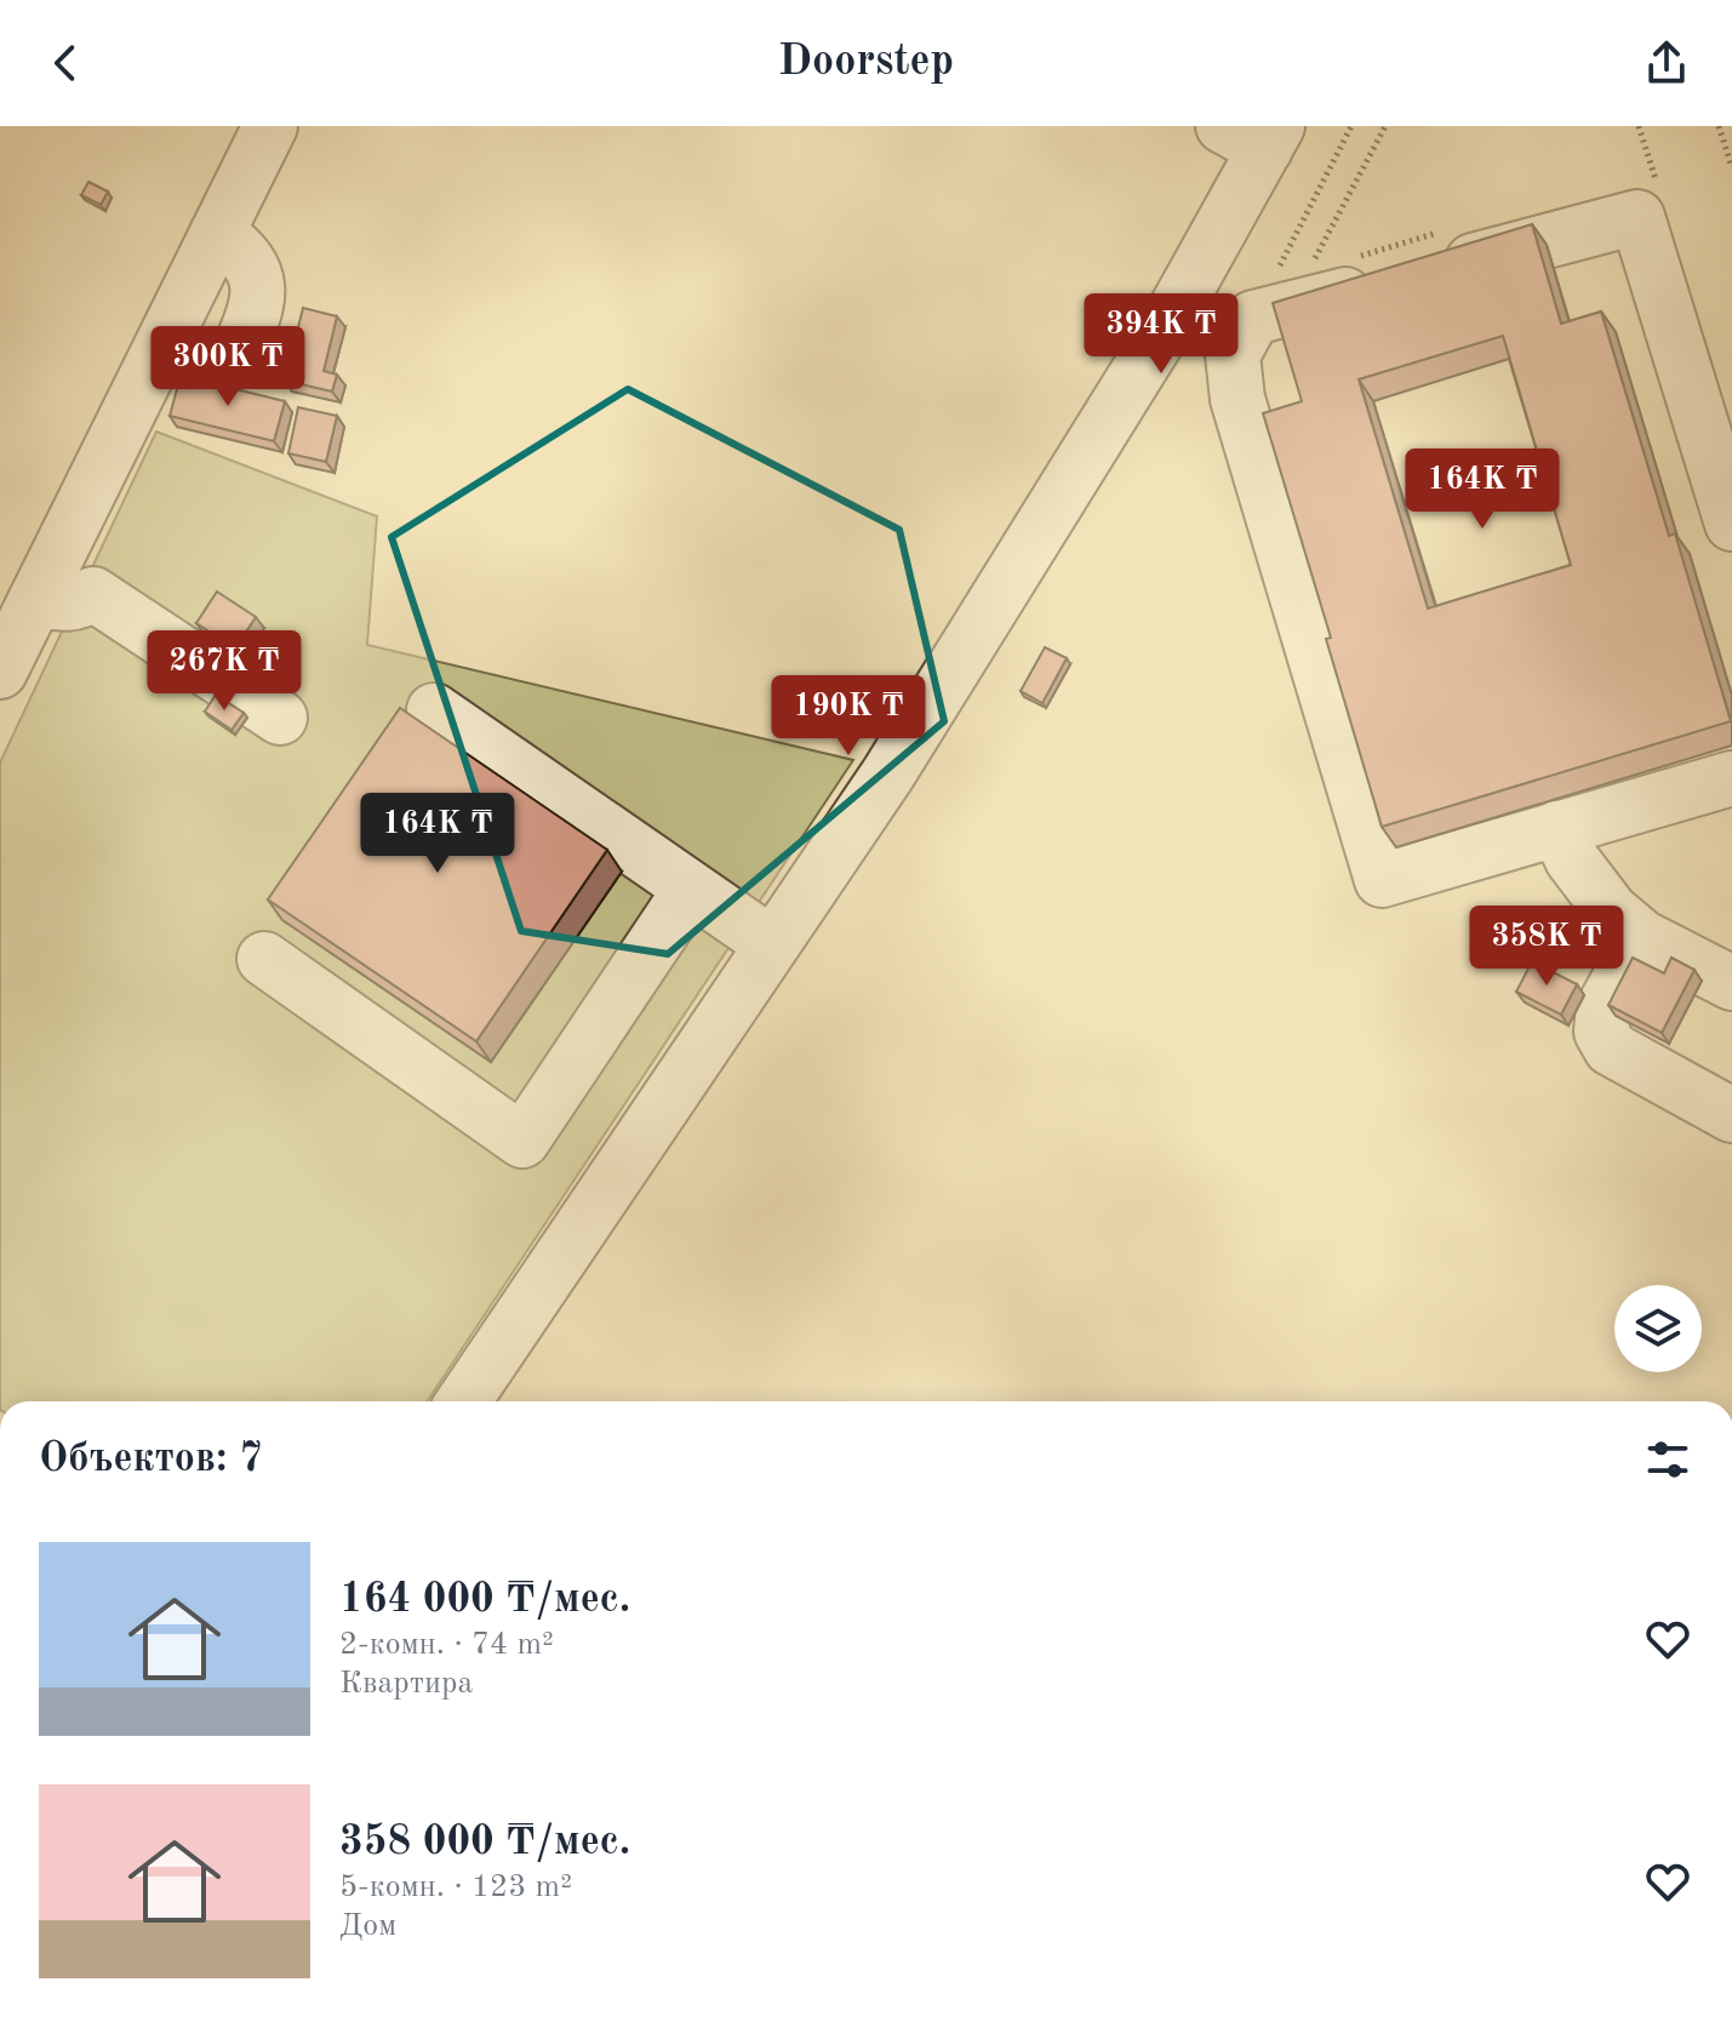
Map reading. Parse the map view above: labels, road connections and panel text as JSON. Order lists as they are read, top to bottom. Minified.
{"page":{"header":"Doorstep","price":["394K ₸","300K ₸","164K ₸","267K ₸","190K ₸","164K ₸","358K ₸"],"heading":"Объектов: 7","list":[{"name":"164 000 ₸/мес.","note":"2-комн. · 74 m² · Квартира"},{"name":"358 000 ₸/мес.","note":"5-комн. · 123 m² · Дом"}]}}
